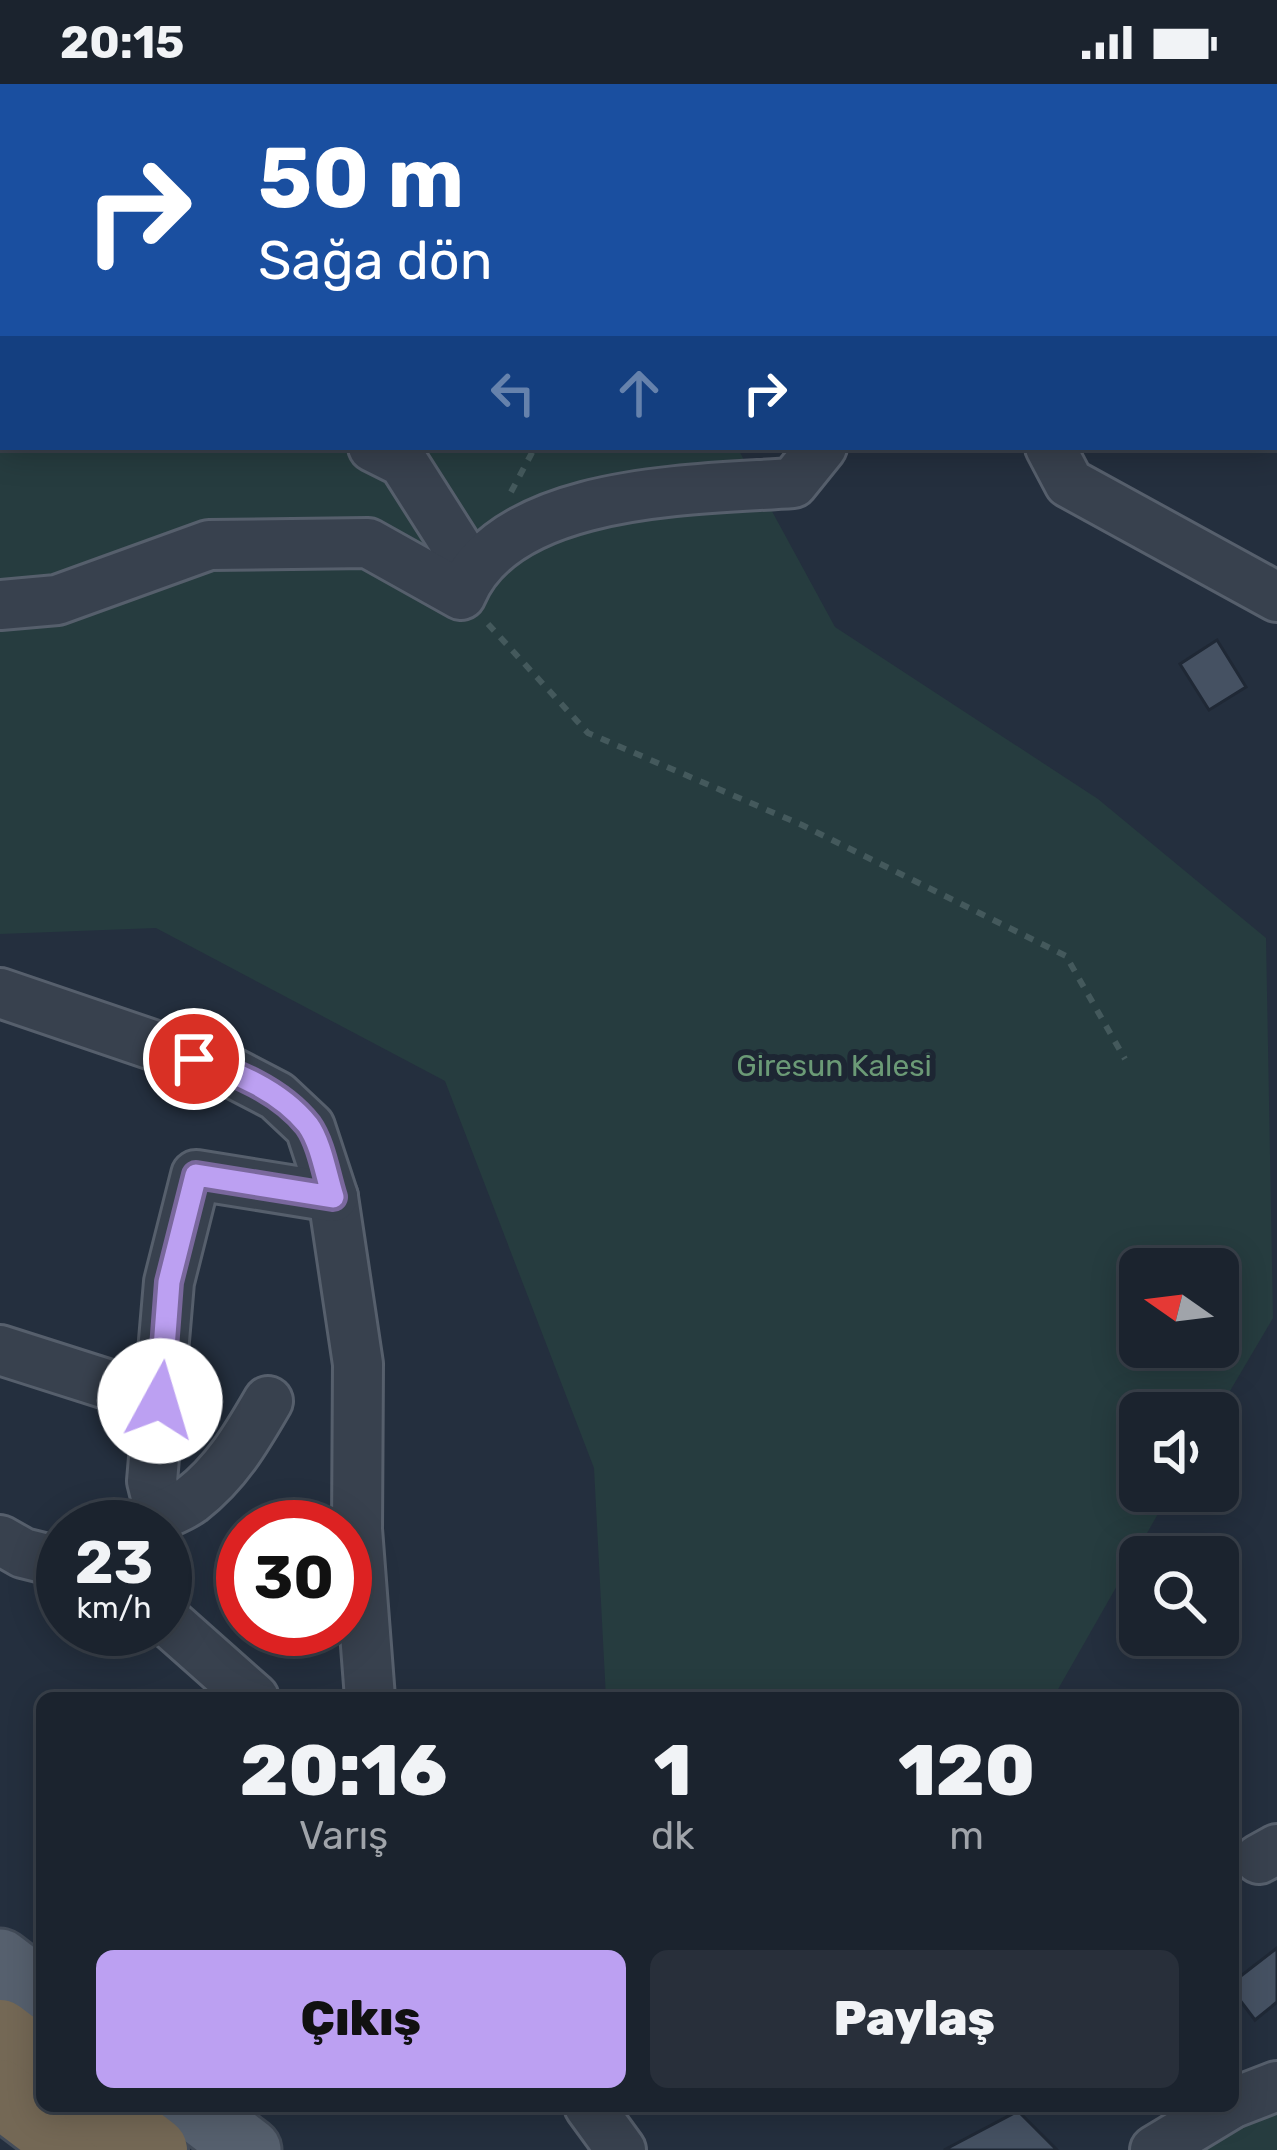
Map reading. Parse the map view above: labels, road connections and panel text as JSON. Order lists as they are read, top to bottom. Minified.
{"parks":["Giresun Kalesi"],"north":"left","page":{"status":"20:15","turn":["50 m","Sağa dön"],"speed":"23 km/h","limit":"30","eta":["20:16","Varış","1","dk","120","m"],"buttons":["Çıkış","Paylaş"]}}
